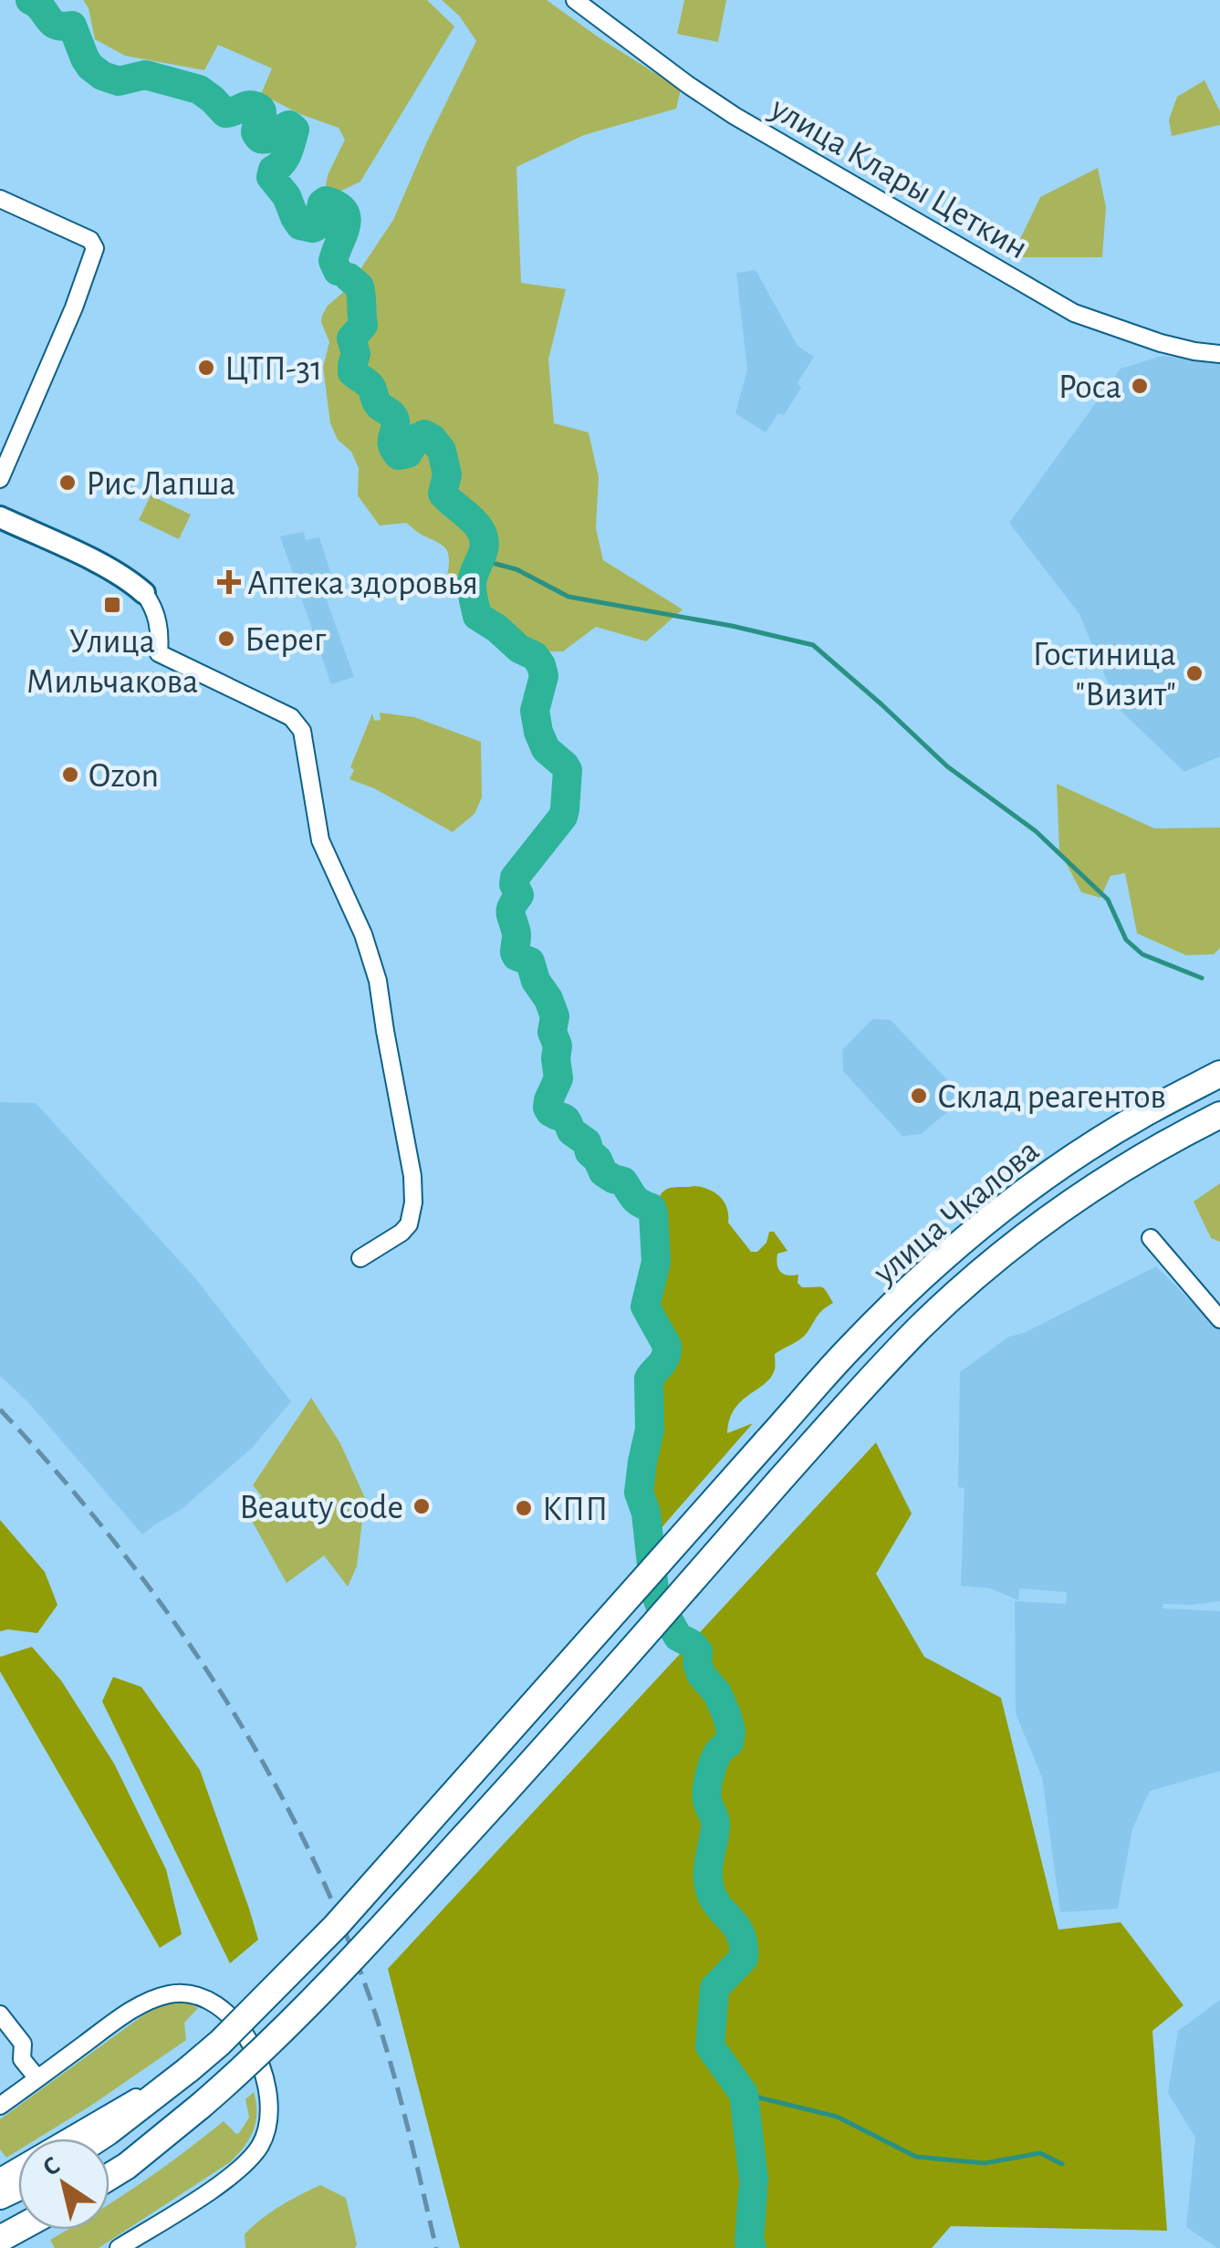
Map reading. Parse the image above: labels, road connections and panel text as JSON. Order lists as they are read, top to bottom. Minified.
{"streets":{"main road":["улица Чкалова"],"street":["улица Клары Цеткин"]},"places":{"other":["ЦТП-31","Роса","Рис Лапша","Берег","Гостиница \"Визит\"","Ozon","Склад реагентов","Beauty code","КПП"],"health":["Аптека здоровья"],"transit":["Улица Мильчакова"]},"north":"top left"}
